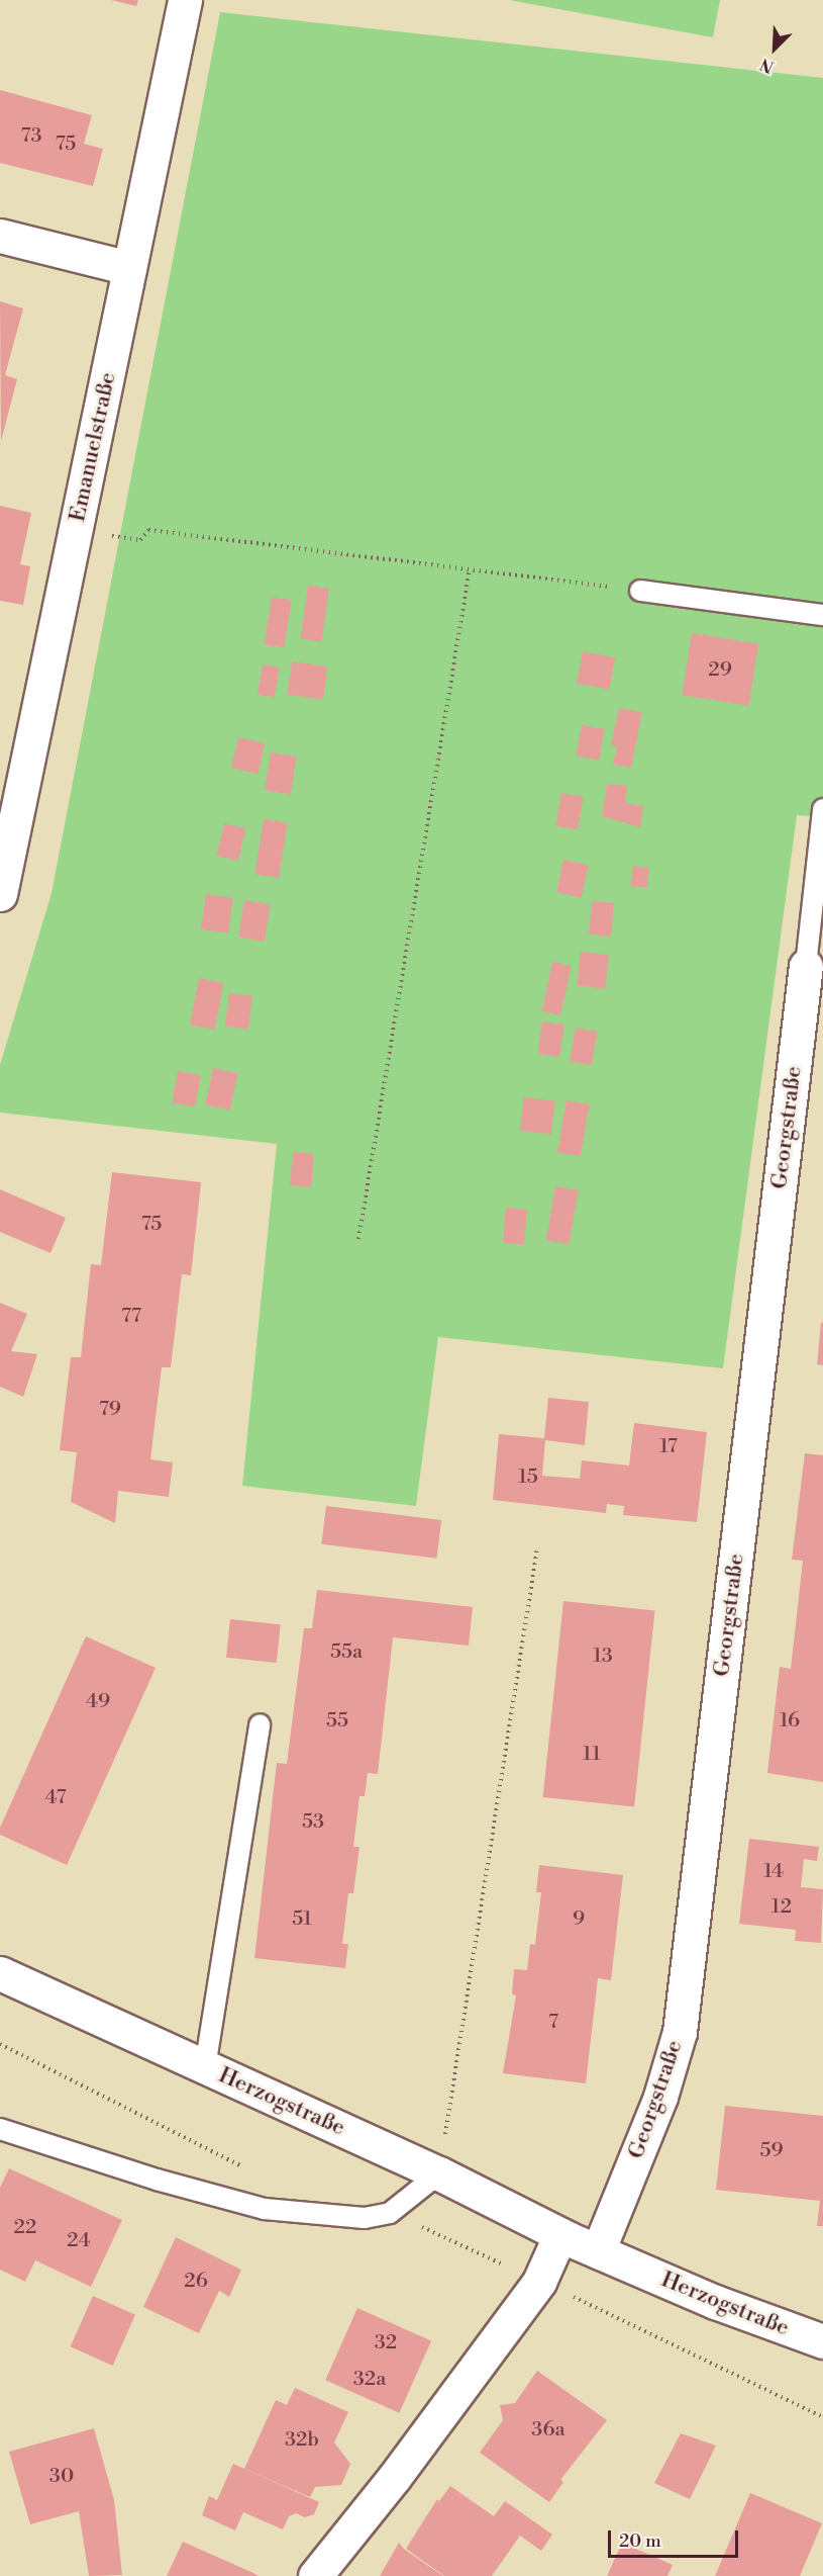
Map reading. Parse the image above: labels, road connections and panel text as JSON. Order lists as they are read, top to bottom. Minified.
{"streets":{"street":["Emanuelstraße","Georgstraße","Herzogstraße"]},"crossings":[["Georgstraße","Herzogstraße"]],"house_numbers":["73","75","29","75","77","79","17","15","55a","13","49","55","16","11","47","53","14","12","51","9","7","59","22","24","26","32","32a","36a","32b","30"],"scale_bar":"20 m","north":"bottom left"}
